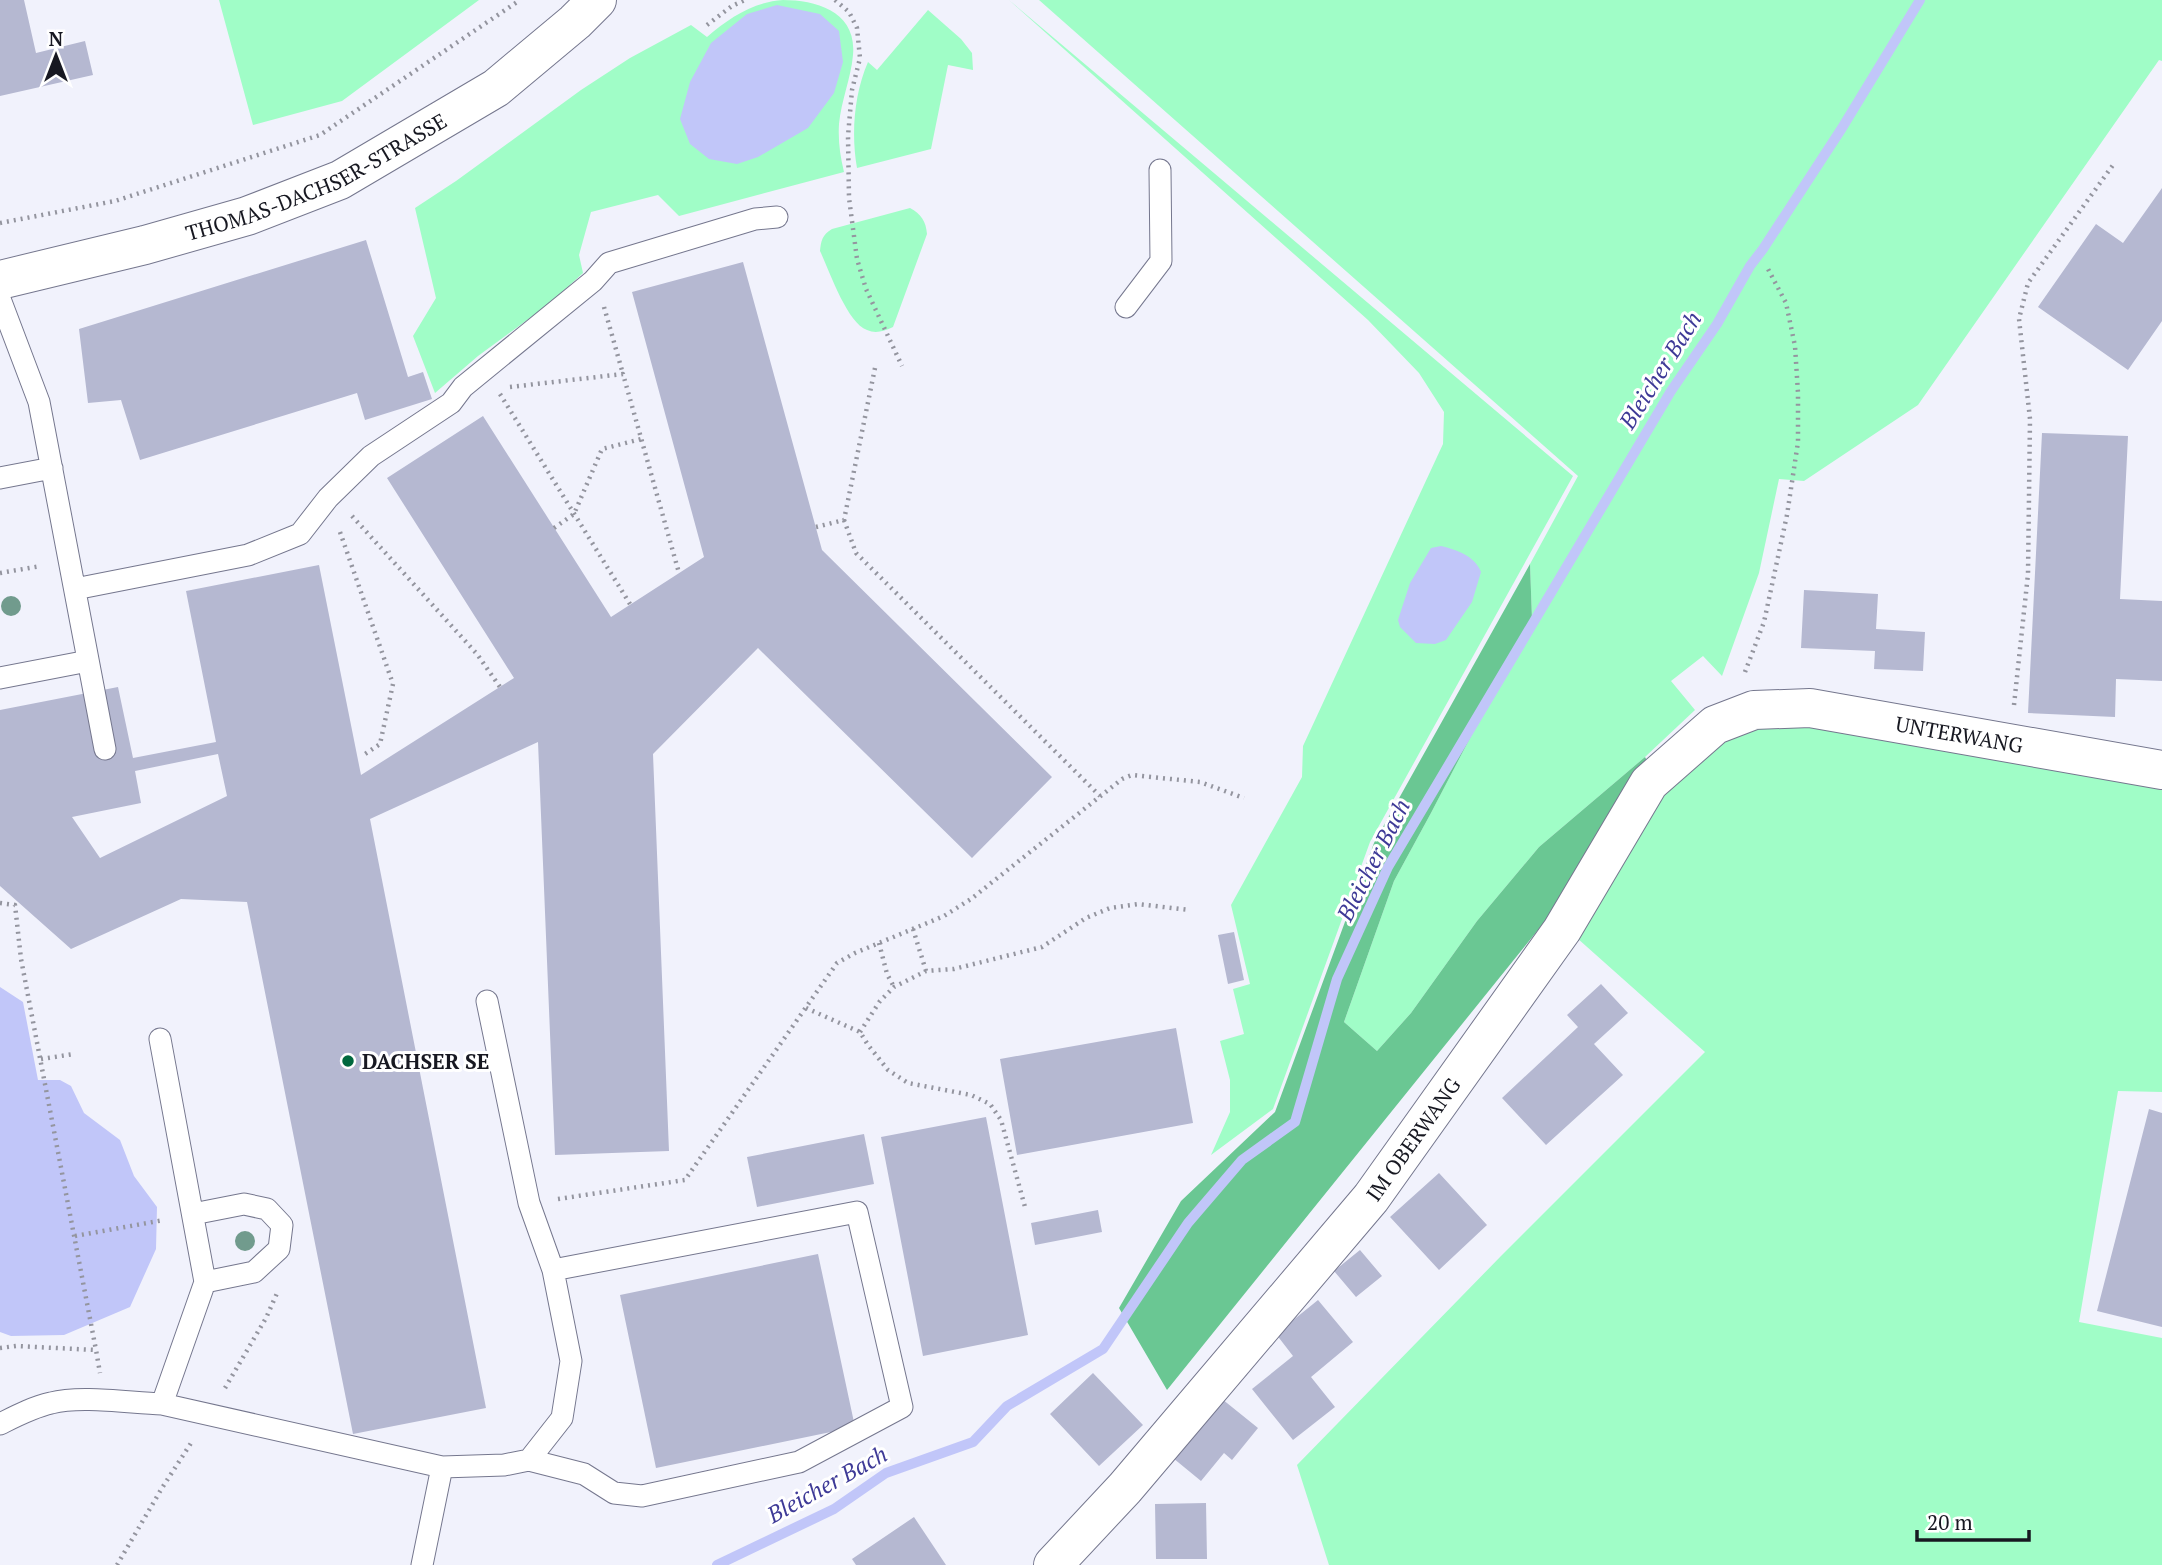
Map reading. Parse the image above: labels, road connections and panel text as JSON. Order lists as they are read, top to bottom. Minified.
{"streets":{"street":["THOMAS-DACHSER-STRASSE","UNTERWANG","IM OBERWANG"]},"crossings":[["UNTERWANG","IM OBERWANG"]],"water":["Bleicher Bach"],"places":["DACHSER SE"],"scale_bar":"20 m","north":"top"}
